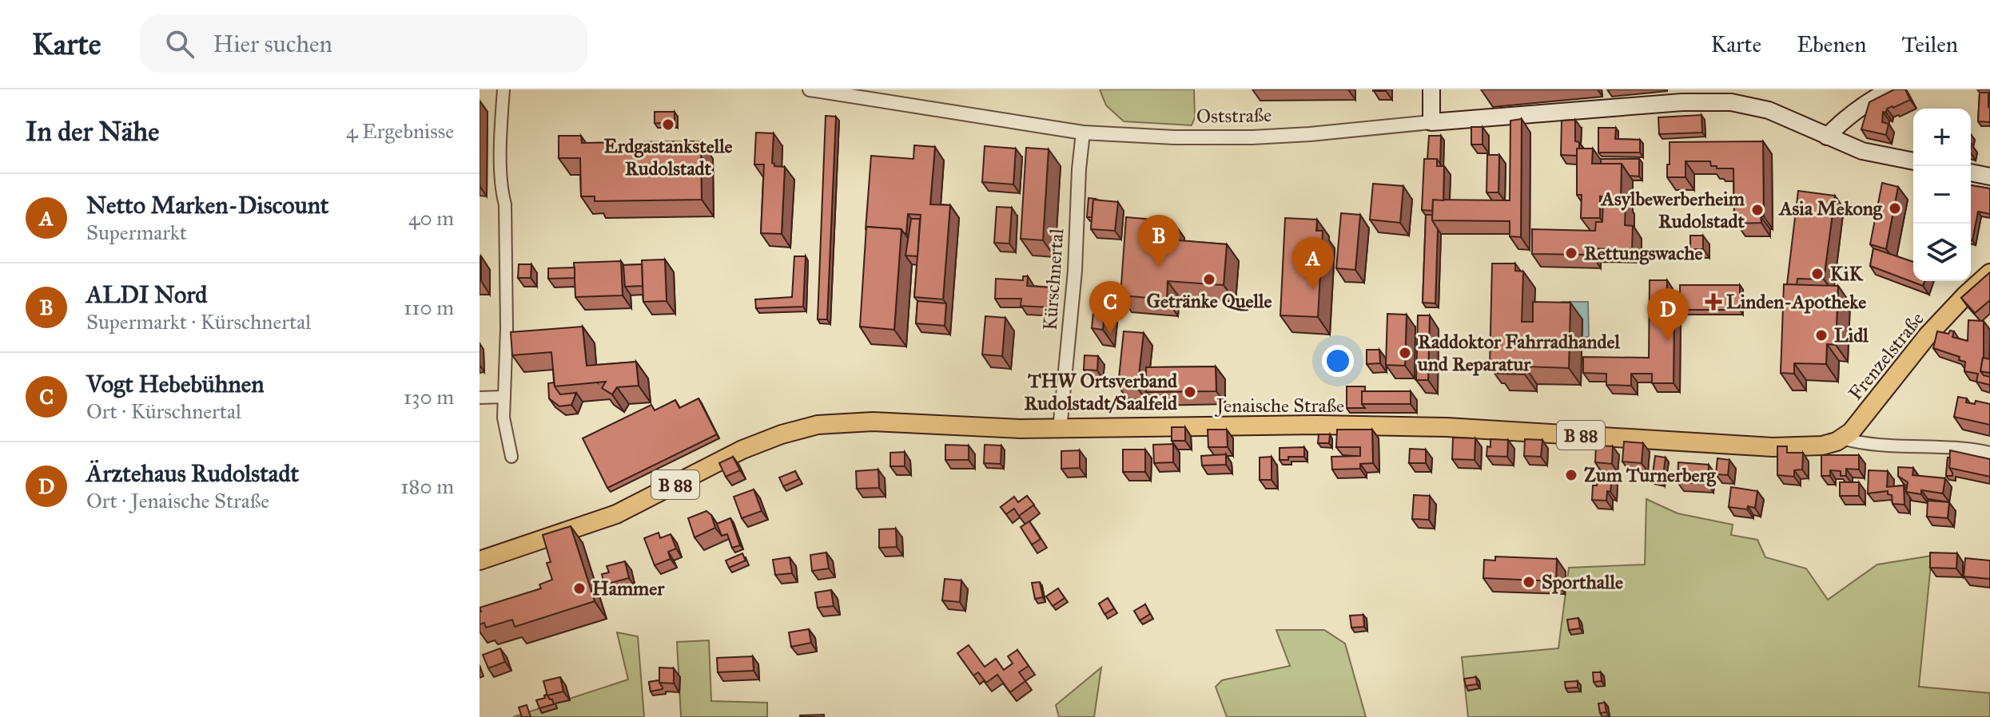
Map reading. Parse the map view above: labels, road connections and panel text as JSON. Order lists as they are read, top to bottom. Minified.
{"streets":{"main road":["Oststraße","Frenzelstraße","Jenaische Straße","B 88"],"street":["Kürschnertal"]},"crossings":[["Oststraße","Kürschnertal"],["Kürschnertal","Jenaische Straße"],["Frenzelstraße","Jenaische Straße"]],"places":{"other":["Erdgastankstelle Rudolstadt","Asia Mekong","Asylbewerberheim Rudolstadt","Rettungswache","KiK","Getränke Quelle","Lidl","Raddoktor Fahrradhandel und Reparatur","THW Ortsverband Rudolstadt/Saalfeld","Zum Turnerberg","Sporthalle","Hammer"],"health":["Linden-Apotheke"]},"page":{"header":"Karte","search":"Hier suchen","nav":["Karte","Ebenen","Teilen"],"heading":["In der Nähe","4 Ergebnisse"],"map_buttons":["+","−"],"list":[{"mark":"A","name":"Netto Marken-Discount","note":"Supermarkt","value":"40 m"},{"mark":"B","name":"ALDI Nord","note":"Supermarkt · Kürschnertal","value":"110 m"},{"mark":"C","name":"Vogt Hebebühnen","note":"Ort · Kürschnertal","value":"130 m"},{"mark":"D","name":"Ärztehaus Rudolstadt","note":"Ort · Jenaische Straße","value":"180 m"}],"pins":["B","A","C","D"]}}
